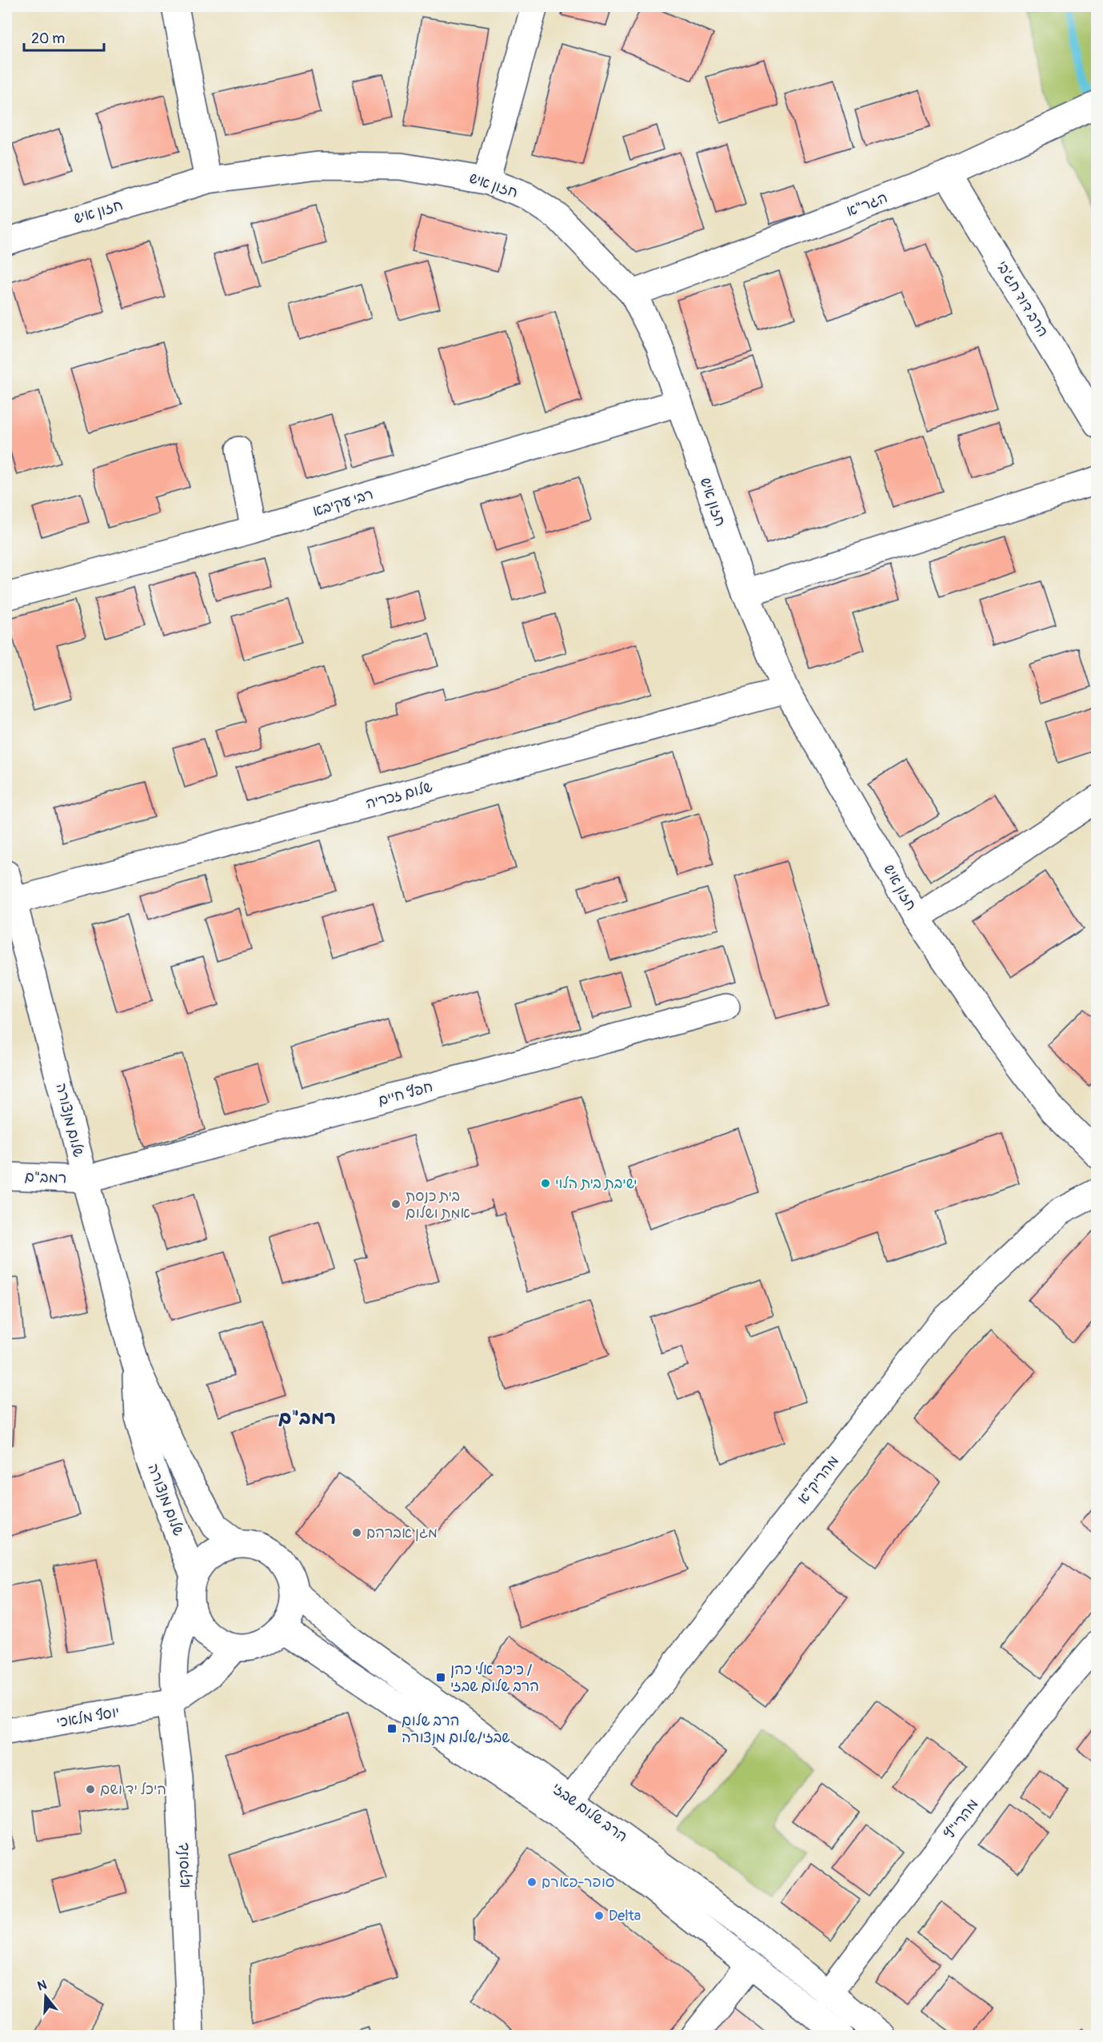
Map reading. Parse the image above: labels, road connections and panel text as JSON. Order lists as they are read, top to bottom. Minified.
{"streets":{"street":["חזון איש","הגר\"א","הרב דוד חג'בי","רבי עקיבא","שלום זכריה","חפץ חיים","שלום מנצורה","רמב\"ם","מהריק\"א","יוסף מלאכי","הרב שלום שבזי","מהרי\"ץ","גלוסקא"]},"crossings":[["חזון איש","הגר\"א"],["חזון איש","רבי עקיבא"],["חזון איש","שלום זכריה"],["הגר\"א","הרב דוד חג'בי"],["שלום זכריה","שלום מנצורה"],["חפץ חיים","שלום מנצורה"],["חפץ חיים","רמב\"ם"],["שלום מנצורה","רמב\"ם"],["שלום מנצורה","הרב שלום שבזי"],["שלום מנצורה","גלוסקא"],["מהריק\"א","הרב שלום שבזי"],["יוסף מלאכי","גלוסקא"],["הרב שלום שבזי","מהרי\"ץ"],["הרב שלום שבזי","גלוסקא"]],"districts":["רמב\"ם"],"places":{"other":["ישיבת בית הלוי","בית כנסת אמת ושלום","מגן אברהם","היכל יד ושם","סופר-פארם","Delta"],"transit":["כיכר אלי כהן / הרב שלום שבזי","הרב שלום שבזי/שלום מנצורה"]},"scale_bar":"20 m","north":"top"}
